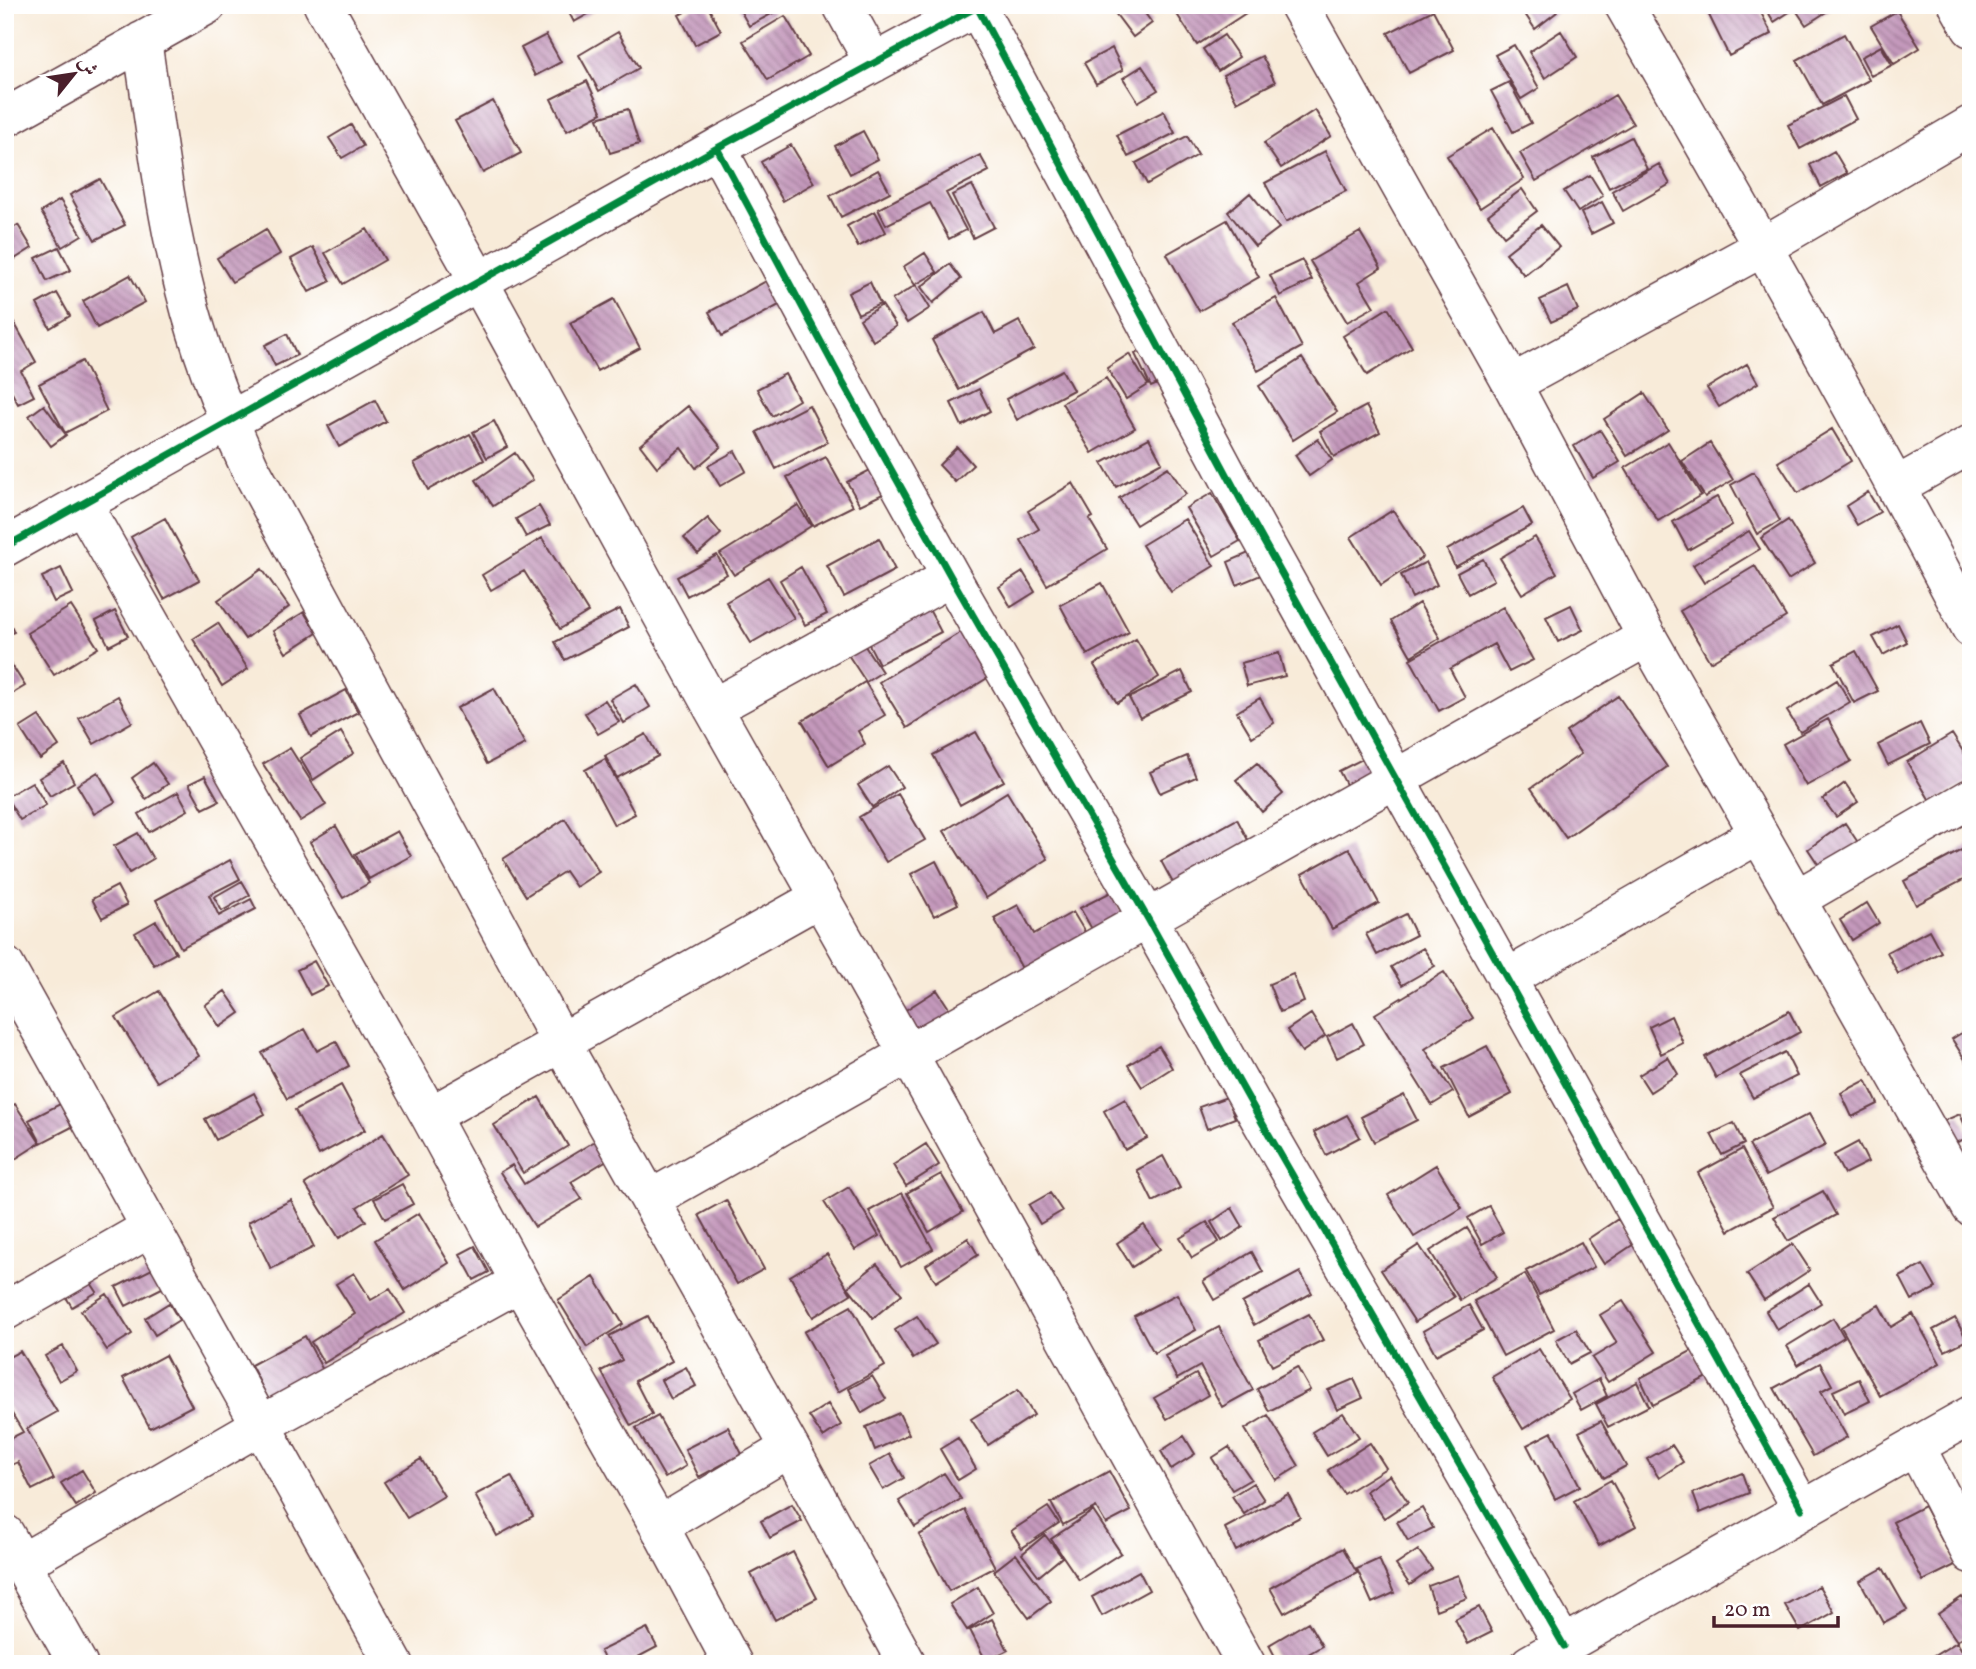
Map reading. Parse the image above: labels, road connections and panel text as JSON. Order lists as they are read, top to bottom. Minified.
{"scale_bar":"20 m","north":"top right"}
